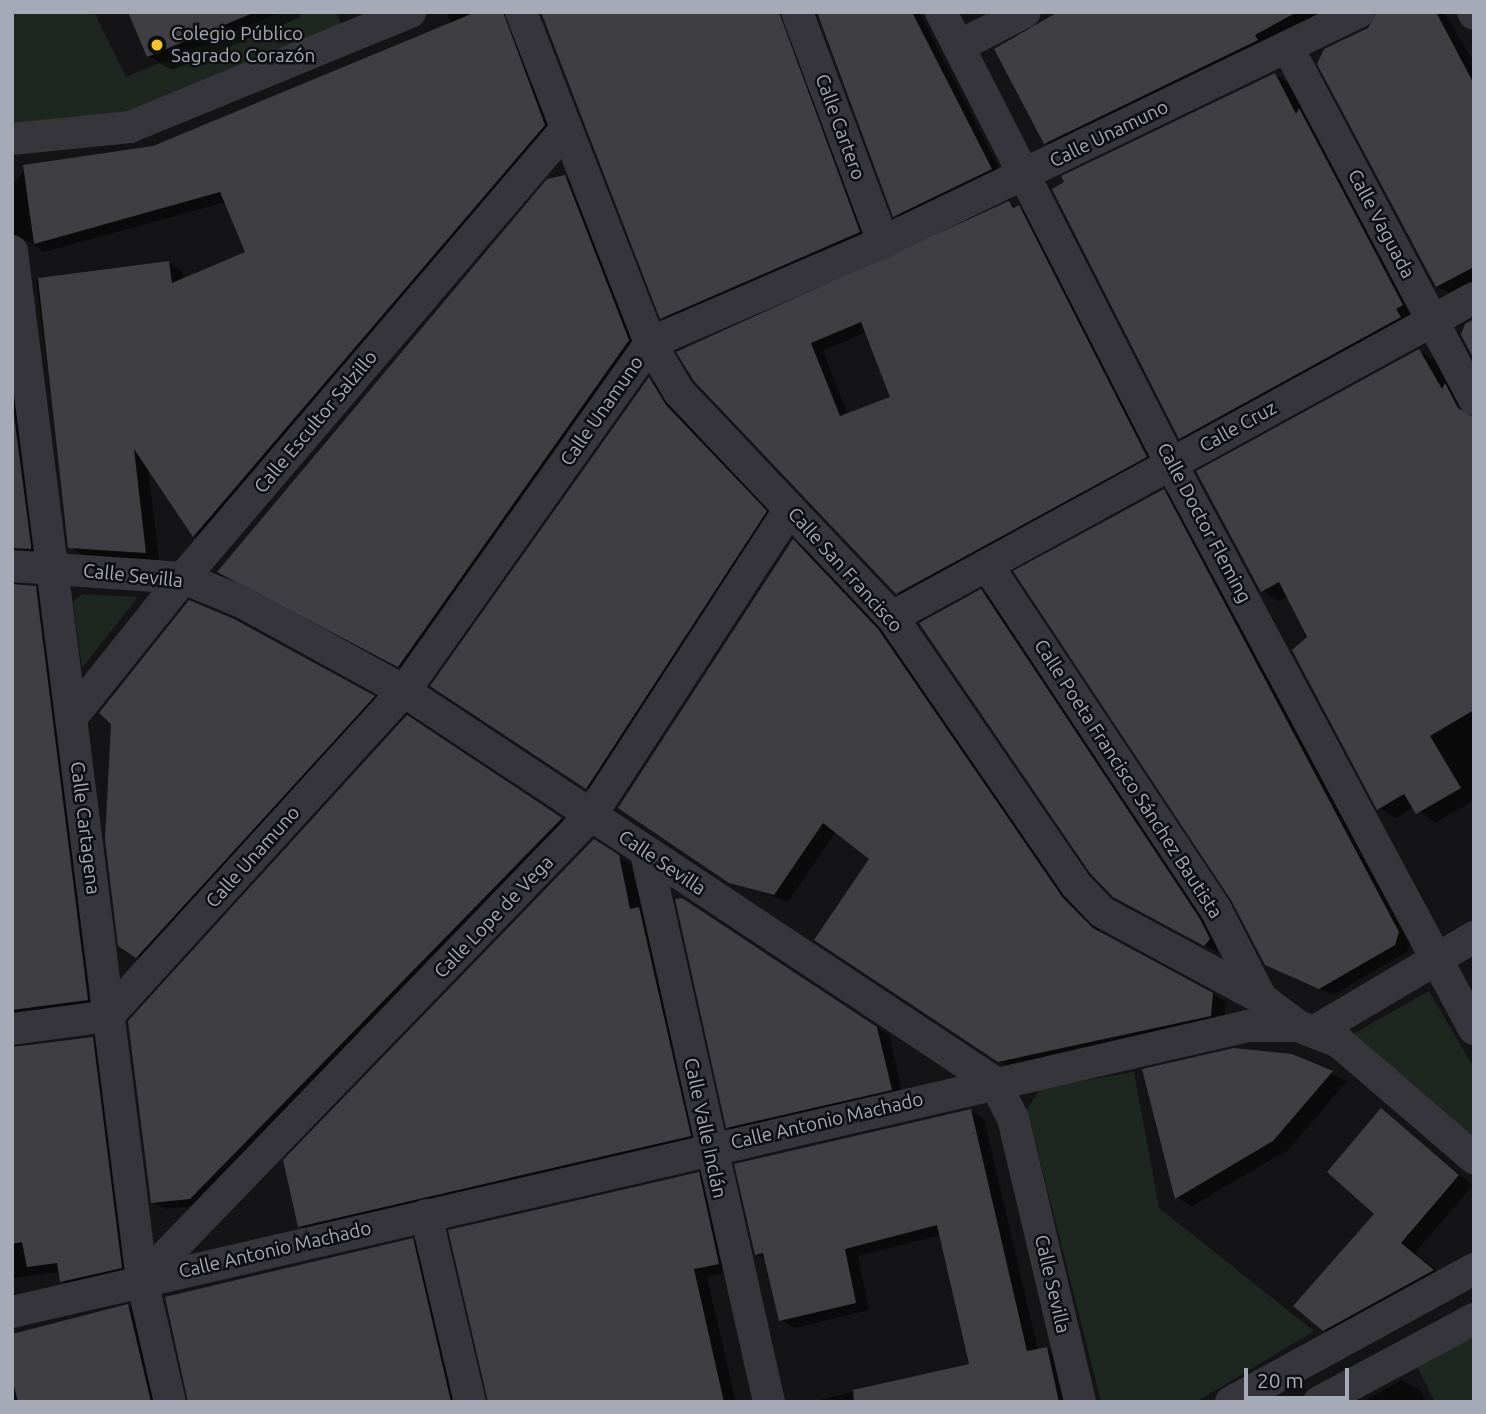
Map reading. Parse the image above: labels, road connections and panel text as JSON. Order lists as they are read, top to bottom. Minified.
{"streets":{"street":["Calle Cartero","Calle Unamuno","Calle Vaguada","Calle Escultor Salzillo","Calle Cruz","Calle Doctor Fleming","Calle San Francisco","Calle Sevilla","Calle Poeta Francisco Sánchez Bautista","Calle Cartagena","Calle Lope de Vega","Calle Antonio Machado","Calle Valle Inclán"]},"crossings":[["Calle Cartero","Calle Unamuno"],["Calle Unamuno","Calle Vaguada"],["Calle Unamuno","Calle Doctor Fleming"],["Calle Unamuno","Calle San Francisco"],["Calle Unamuno","Calle Sevilla"],["Calle Unamuno","Calle Cartagena"],["Calle Vaguada","Calle Cruz"],["Calle Escultor Salzillo","Calle San Francisco"],["Calle Escultor Salzillo","Calle Sevilla"],["Calle Escultor Salzillo","Calle Cartagena"],["Calle Cruz","Calle Doctor Fleming"],["Calle Cruz","Calle San Francisco"],["Calle Cruz","Calle Poeta Francisco Sánchez Bautista"],["Calle San Francisco","Calle Poeta Francisco Sánchez Bautista"],["Calle San Francisco","Calle Lope de Vega"],["Calle San Francisco","Calle Antonio Machado"],["Calle Sevilla","Calle Cartagena"],["Calle Sevilla","Calle Lope de Vega"],["Calle Sevilla","Calle Antonio Machado"],["Calle Sevilla","Calle Valle Inclán"],["Calle Cartagena","Calle Lope de Vega"],["Calle Cartagena","Calle Antonio Machado"],["Calle Lope de Vega","Calle Antonio Machado"],["Calle Antonio Machado","Calle Valle Inclán"]],"places":["Colegio Público Sagrado Corazón"],"scale_bar":"20 m"}
